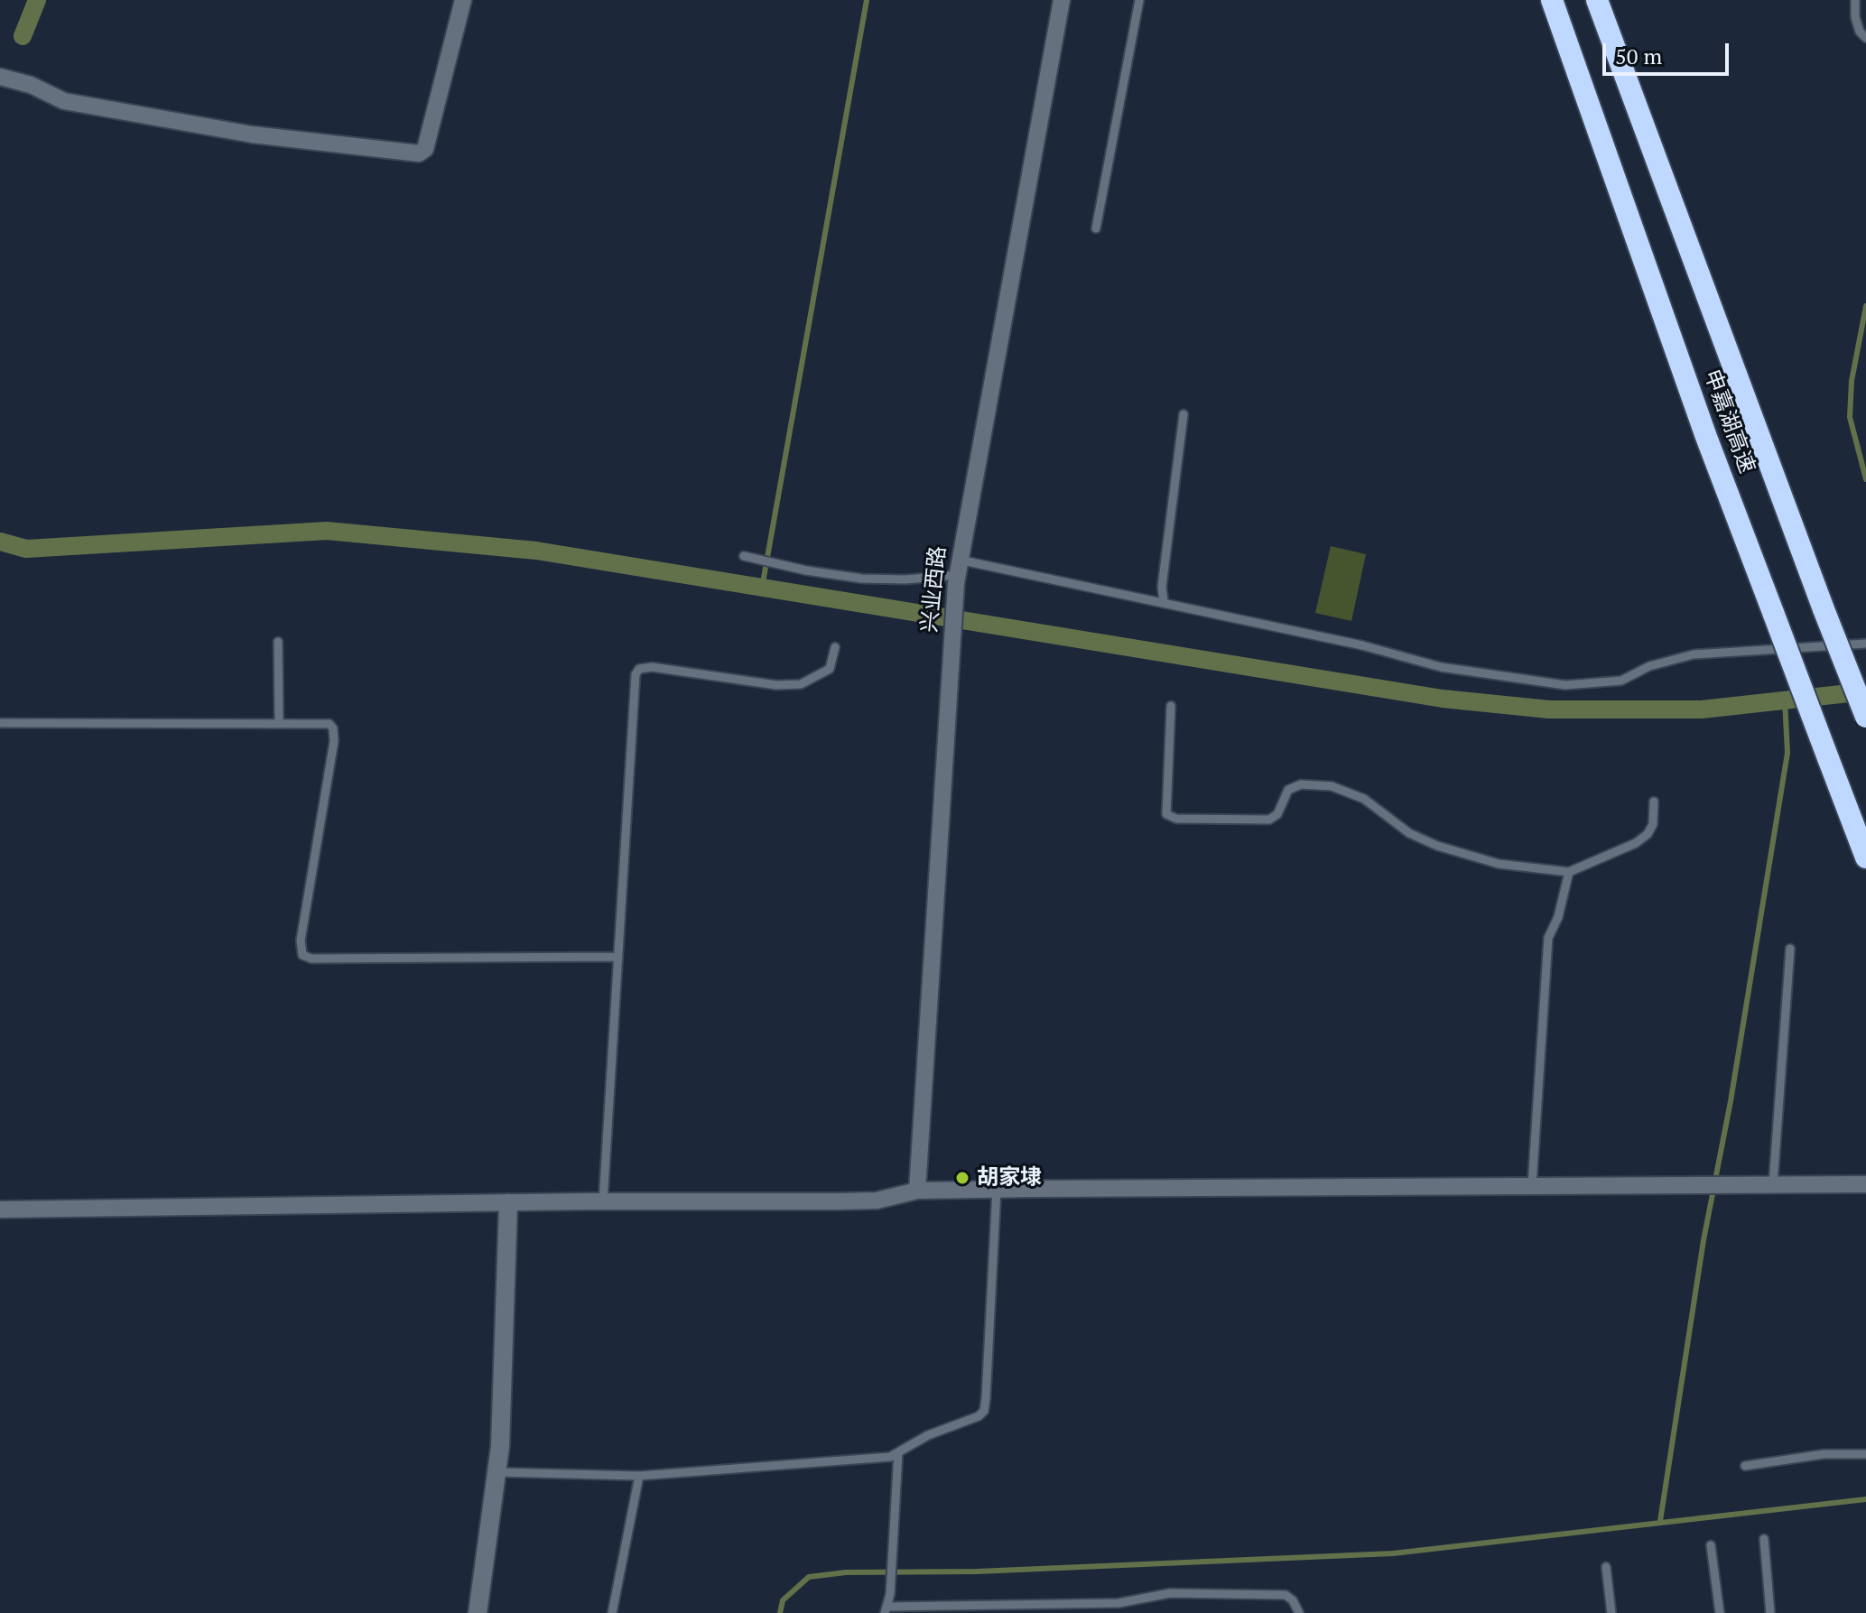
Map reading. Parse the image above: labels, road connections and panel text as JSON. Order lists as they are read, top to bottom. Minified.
{"streets":{"highway":["申嘉湖高速"],"street":["兴业西路"]},"places":["胡家埭"],"scale_bar":"50 m"}
